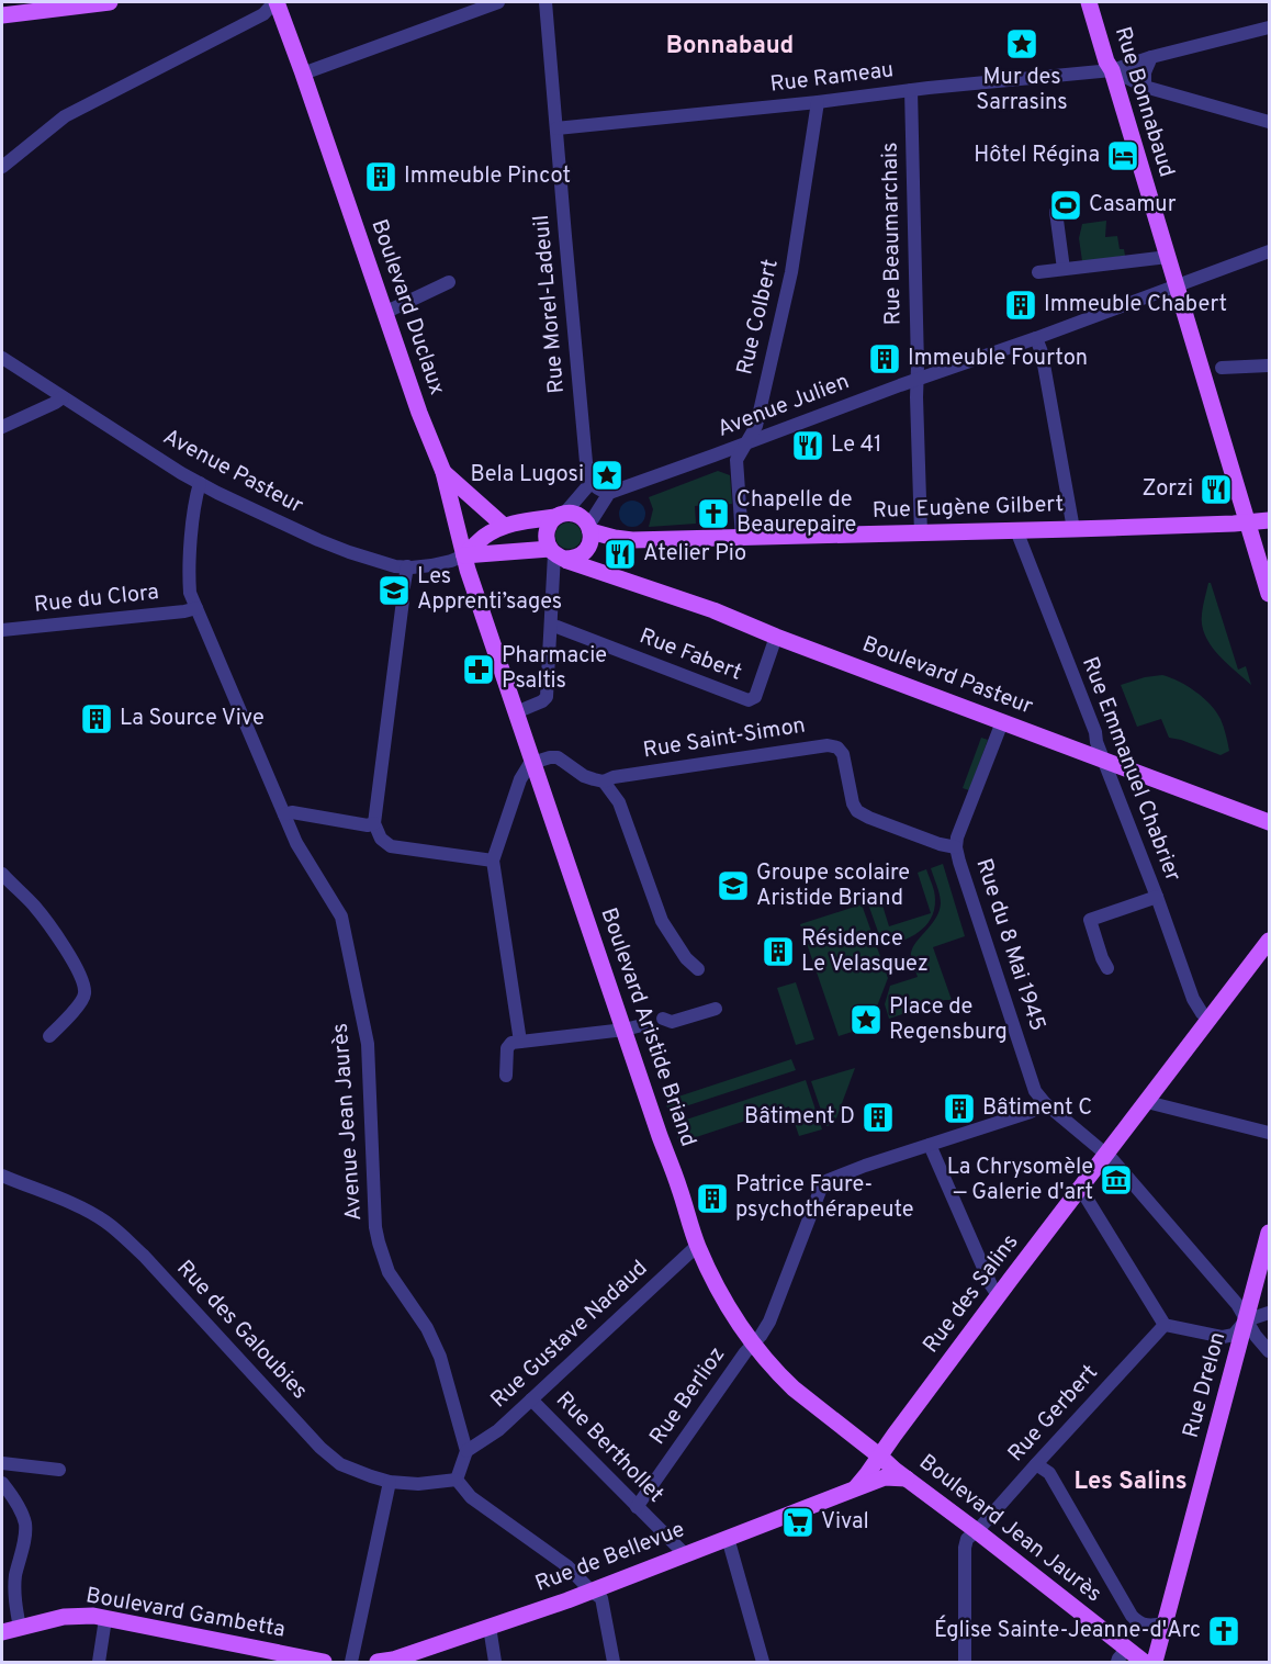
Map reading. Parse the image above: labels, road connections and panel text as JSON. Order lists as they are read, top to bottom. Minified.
{"streets":{"main road":["Rue Bonnabaud","Boulevard Duclaux","Rue Eugène Gilbert","Boulevard Pasteur","Boulevard Aristide Briand","Rue des Salins","Rue Drelon","Boulevard Jean Jaurès","Rue de Bellevue","Boulevard Gambetta"],"street":["Rue Rameau","Rue Beaumarchais","Rue Morel-Ladeuil","Rue Colbert","Avenue Julien","Avenue Pasteur","Rue du Clora","Rue Fabert","Rue Saint-Simon","Rue Emmanuel Chabrier","Rue du 8 Mai 1945","Avenue Jean Jaurès","Rue des Galoubies","Rue Gustave Nadaud","Rue Berlioz","Rue Gerbert","Rue Berthollet"]},"crossings":[["Rue Rameau","Rue Bonnabaud"],["Rue Rameau","Rue Beaumarchais"],["Rue Rameau","Rue Morel-Ladeuil"],["Rue Rameau","Rue Colbert"],["Rue Bonnabaud","Avenue Julien"],["Rue Bonnabaud","Rue Eugène Gilbert"],["Rue Beaumarchais","Avenue Julien"],["Rue Beaumarchais","Rue Eugène Gilbert"],["Boulevard Duclaux","Avenue Pasteur"],["Boulevard Duclaux","Boulevard Pasteur"],["Boulevard Duclaux","Boulevard Aristide Briand"],["Rue Colbert","Avenue Julien"],["Rue Colbert","Rue Eugène Gilbert"],["Avenue Pasteur","Boulevard Pasteur"],["Avenue Pasteur","Boulevard Aristide Briand"],["Avenue Pasteur","Avenue Jean Jaurès"],["Rue Eugène Gilbert","Boulevard Pasteur"],["Rue Eugène Gilbert","Rue Emmanuel Chabrier"],["Rue du Clora","Avenue Jean Jaurès"],["Rue Fabert","Boulevard Pasteur"],["Boulevard Pasteur","Rue Emmanuel Chabrier"],["Boulevard Pasteur","Rue du 8 Mai 1945"],["Boulevard Pasteur","Boulevard Aristide Briand"],["Rue Saint-Simon","Rue du 8 Mai 1945"],["Rue Emmanuel Chabrier","Rue des Salins"],["Rue du 8 Mai 1945","Rue des Salins"],["Rue du 8 Mai 1945","Rue Drelon"],["Rue du 8 Mai 1945","Rue Berlioz"],["Boulevard Aristide Briand","Rue des Salins"],["Boulevard Aristide Briand","Rue Gustave Nadaud"],["Boulevard Aristide Briand","Rue Berlioz"],["Boulevard Aristide Briand","Boulevard Jean Jaurès"],["Avenue Jean Jaurès","Rue Gustave Nadaud"],["Rue des Salins","Boulevard Jean Jaurès"],["Rue Gustave Nadaud","Rue Berthollet"],["Rue Berlioz","Rue Berthollet"],["Rue Gerbert","Boulevard Jean Jaurès"],["Rue Berthollet","Rue de Bellevue"],["Boulevard Jean Jaurès","Rue de Bellevue"]],"districts":["Bonnabaud","Les Salins"],"places":{"place":["Mur des Sarrasins","Bela Lugosi","Place de Regensburg"],"hotel":["Hôtel Régina"],"building":["Immeuble Pincot","Immeuble Chabert","Immeuble Fourton","La Source Vive","Résidence Le Velasquez","Bâtiment C","Bâtiment D","Patrice Faure- psychothérapeute"],"sports":["Casamur"],"restaurant":["Le 41","Zorzi","Atelier Pio"],"church":["Chapelle de Beaurepaire","Église Sainte-Jeanne-d'Arc"],"school or university":["Les Apprenti’sages","Groupe scolaire Aristide Briand"],"pharmacy":["Pharmacie Psaltis"],"museum":["La Chrysomèle — Galerie d'art"],"supermarket":["Vival"]}}
